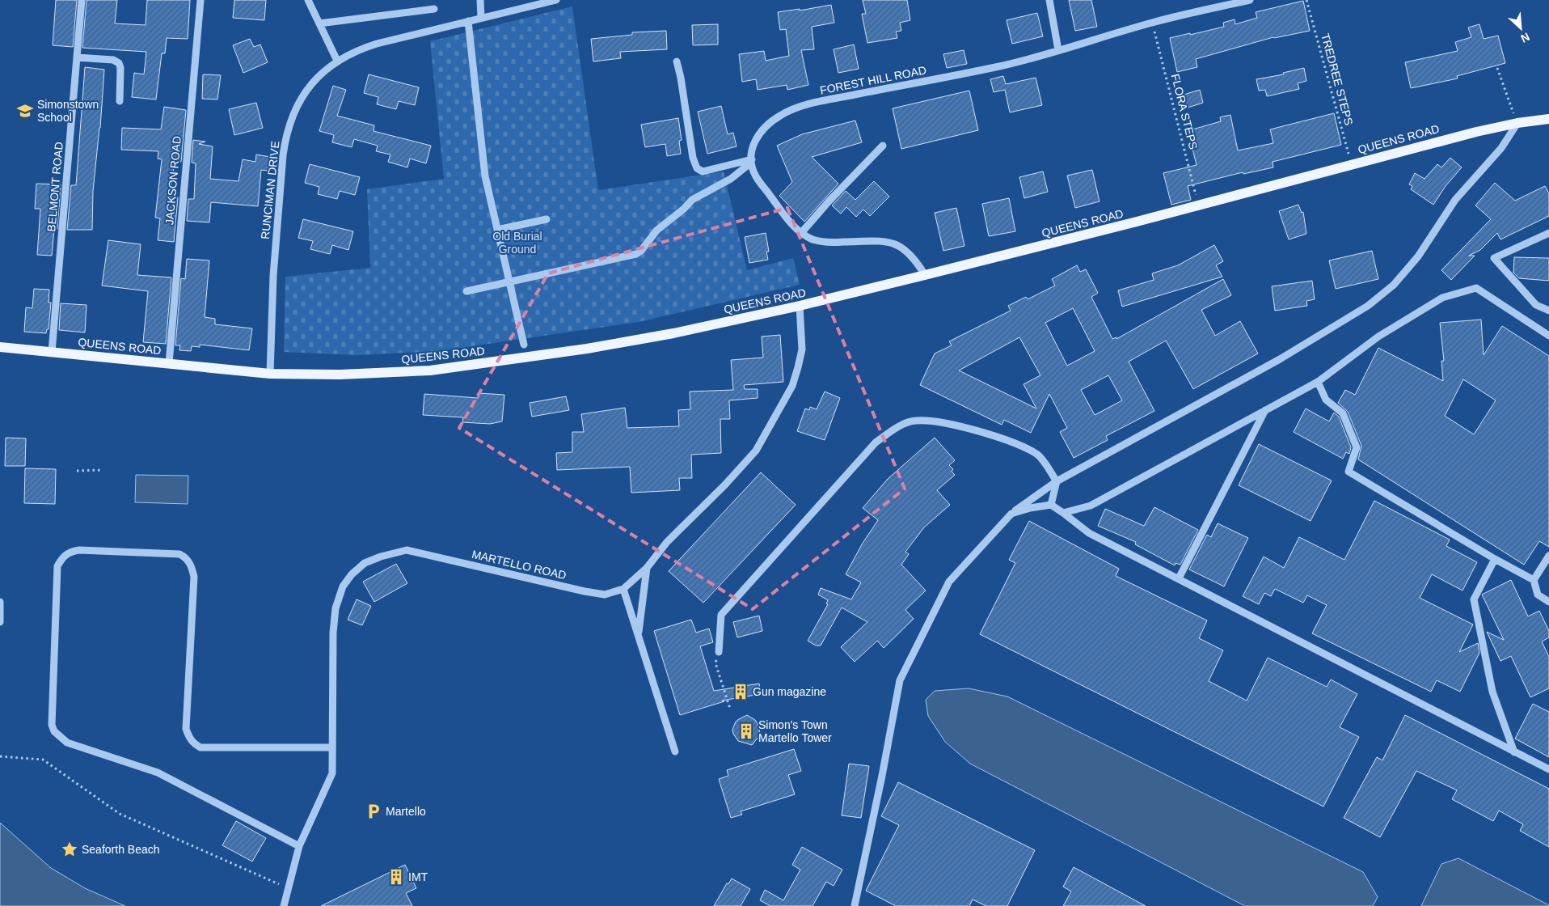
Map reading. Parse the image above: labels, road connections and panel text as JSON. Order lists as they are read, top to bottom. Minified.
{"streets":{"main road":["QUEENS ROAD"],"street":["FOREST HILL ROAD","JACKSON ROAD","BELMONT ROAD","RUNCIMAN DRIVE","MARTELLO ROAD"],"path":["TREDREE STEPS","FLORA STEPS"]},"crossings":[["TREDREE STEPS","QUEENS ROAD"],["FOREST HILL ROAD","FLORA STEPS"],["FLORA STEPS","QUEENS ROAD"],["QUEENS ROAD","JACKSON ROAD"],["QUEENS ROAD","BELMONT ROAD"],["QUEENS ROAD","RUNCIMAN DRIVE"],["QUEENS ROAD","MARTELLO ROAD"]],"parks":["Old Burial Ground"],"places":{"school or university":["Simonstown School"],"building":["Gun magazine","Simon's Town Martello Tower","IMT"],"parking":["Martello"],"place":["Seaforth Beach"]},"north":"bottom right"}
